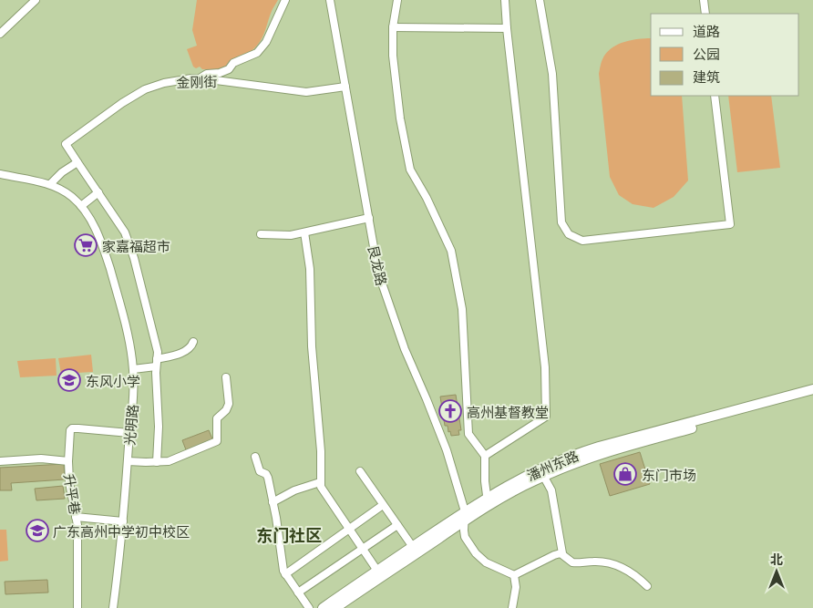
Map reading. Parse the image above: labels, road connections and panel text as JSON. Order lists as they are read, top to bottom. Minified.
{"streets":{"main road":["潘州东路"],"street":["金刚街","艮龙路","光明路","升平巷"]},"crossings":[["金刚街","艮龙路"],["艮龙路","潘州东路"],["光明路","升平巷"]],"districts":["东门社区"],"places":{"supermarket":["家嘉福超市"],"school or university":["东风小学","广东高州中学初中校区"],"church":["高州基督教堂"],"shop":["东门市场"]},"legend":["道路","公园","建筑"],"north":"top"}
